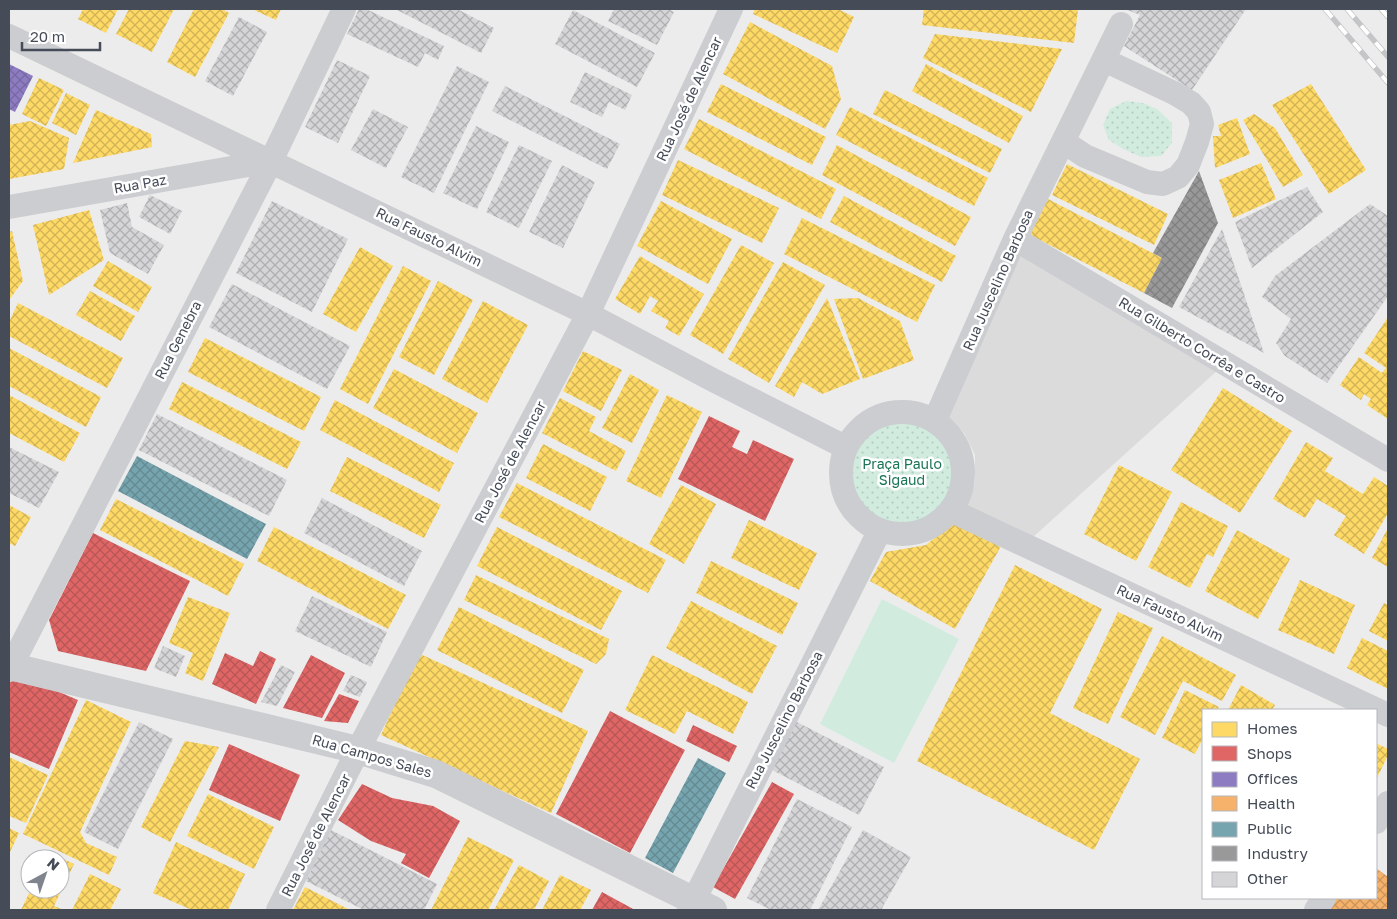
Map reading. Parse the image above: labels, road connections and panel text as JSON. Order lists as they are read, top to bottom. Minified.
{"streets":{"street":["Rua José de Alencar","Rua Paz","Rua Fausto Alvim","Rua Juscelino Barbosa","Rua Genebra","Rua Gilberto Corrêa e Castro","Rua Campos Sales"]},"crossings":[["Rua José de Alencar","Rua Fausto Alvim"],["Rua José de Alencar","Rua Campos Sales"],["Rua Paz","Rua Fausto Alvim"],["Rua Paz","Rua Genebra"],["Rua Fausto Alvim","Rua Juscelino Barbosa"],["Rua Fausto Alvim","Rua Genebra"],["Rua Juscelino Barbosa","Rua Gilberto Corrêa e Castro"],["Rua Juscelino Barbosa","Rua Campos Sales"],["Rua Genebra","Rua Campos Sales"]],"parks":["Praça Paulo Sigaud"],"legend":["Homes","Shops","Offices","Health","Public","Industry","Other"],"scale_bar":"20 m","north":"top right"}
